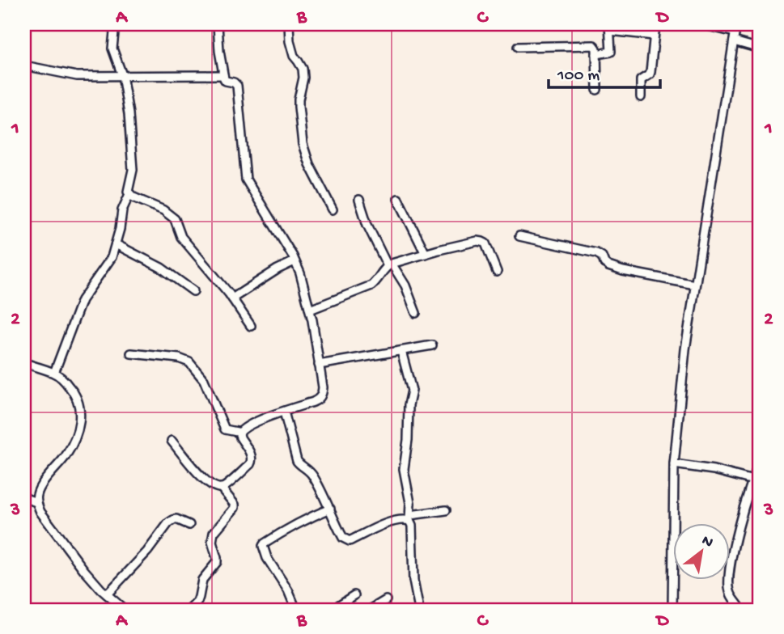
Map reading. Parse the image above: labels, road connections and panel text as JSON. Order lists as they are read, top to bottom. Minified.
{"scale_bar":"100 m","north":"top right","grid":{"columns":["A","B","C","D"],"rows":["1","2","3"]}}
